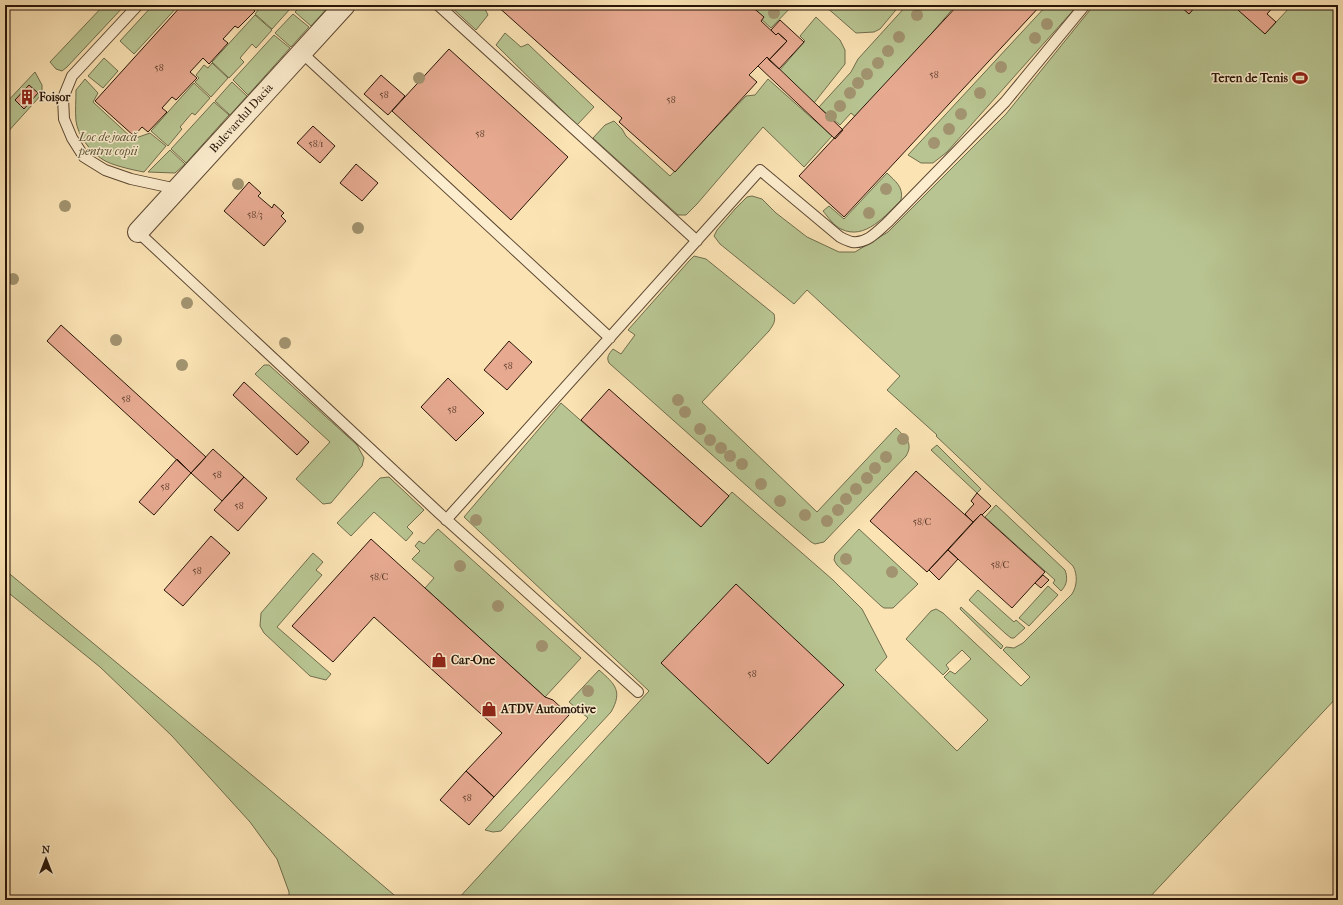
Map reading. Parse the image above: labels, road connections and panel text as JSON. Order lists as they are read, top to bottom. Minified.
{"streets":{"street":["Bulevardul Dacia"]},"parks":["Loc de joacă pentru copii"],"places":{"sports":["Teren de Tenis"],"building":["Foișor"],"shop":["Car-One","ATDV Automotive"]},"house_numbers":["58","58","58","58","58","58/1","58/3","58","58","58","58","58","58","58/C","58/C","58","58/C","58","58"],"north":"top"}
